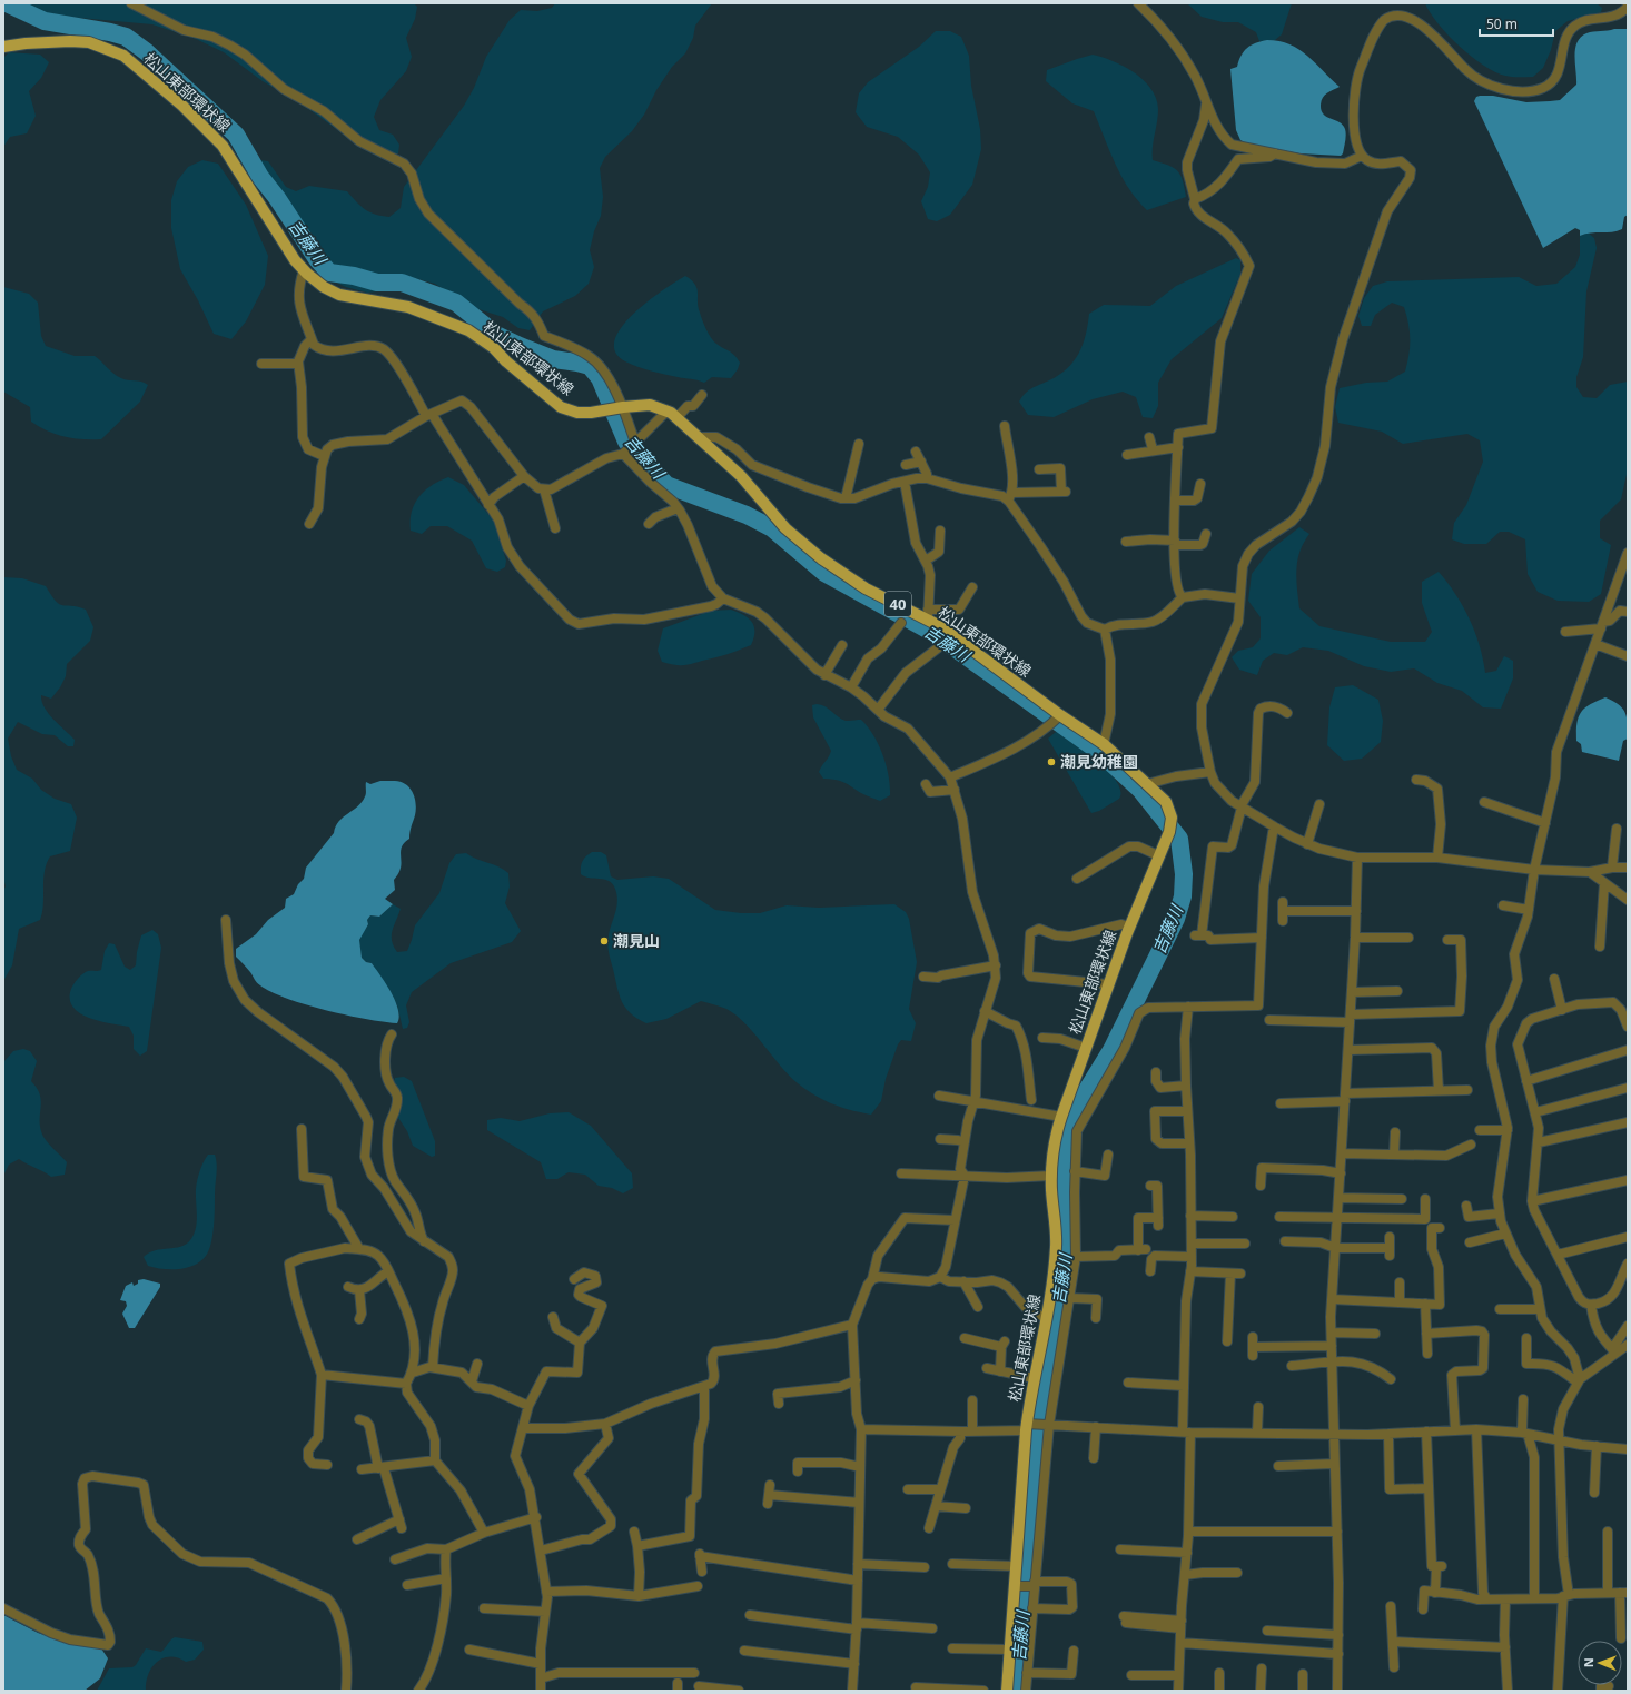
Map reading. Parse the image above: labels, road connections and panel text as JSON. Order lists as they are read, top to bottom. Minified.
{"streets":{"main road":["松山東部環状線","40"]},"water":["吉藤川"],"places":["潮見幼稚園","潮見山"],"scale_bar":"50 m","north":"left"}
